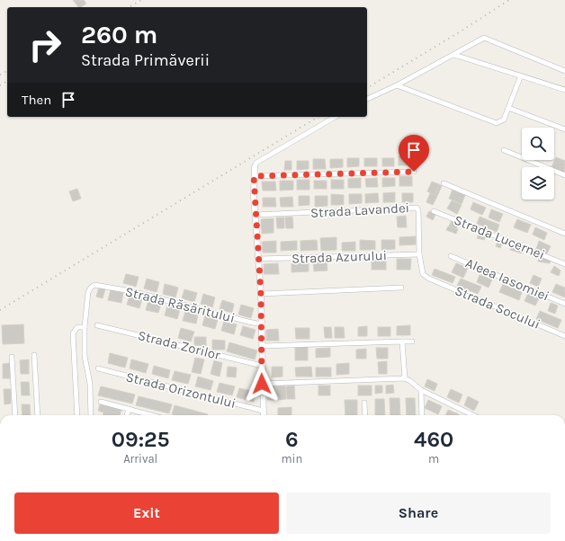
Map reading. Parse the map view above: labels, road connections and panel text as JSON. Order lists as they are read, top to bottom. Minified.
{"streets":{"street":["Strada Lavandei","Strada Lucernei","Strada Azurului","Aleea Iasomiei","Strada Răsăritului","Strada Socului","Strada Zorilor","Strada Orizontului"]},"crossings":[["Strada Lavandei","Strada Azurului"],["Strada Lavandei","Strada Socului"],["Strada Azurului","Strada Socului"]],"page":{"turn":["260 m","Strada Primăverii"],"then":"Then","eta":["09:25","Arrival","6","min","460","m"],"buttons":["Exit","Share"]}}
